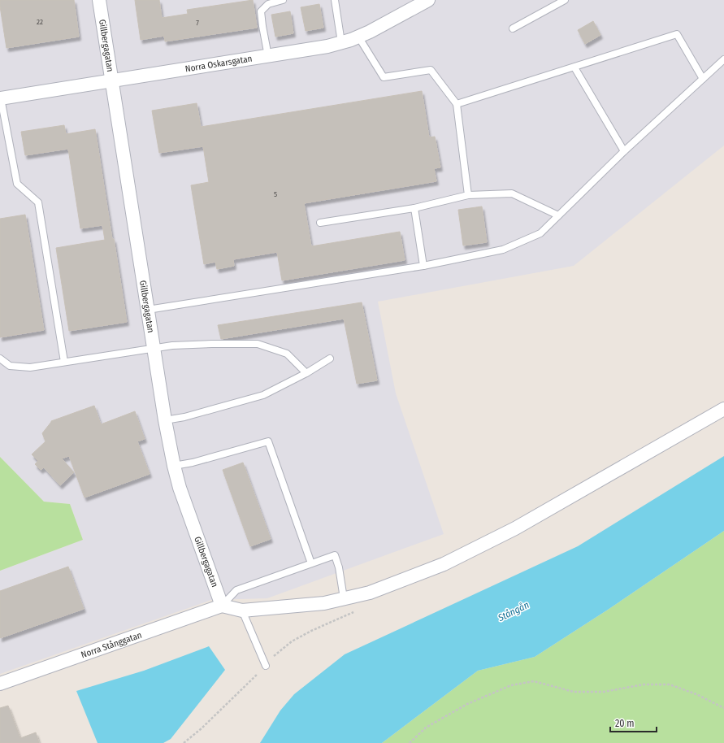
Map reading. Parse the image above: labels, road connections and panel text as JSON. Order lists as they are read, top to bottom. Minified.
{"streets":{"street":["Gillbergagatan","Norra Oskarsgatan","Norra Stånggatan"]},"crossings":[["Gillbergagatan","Norra Oskarsgatan"],["Gillbergagatan","Norra Stånggatan"]],"water":["Stångån"],"house_numbers":["22","7","5"],"scale_bar":"20 m"}
